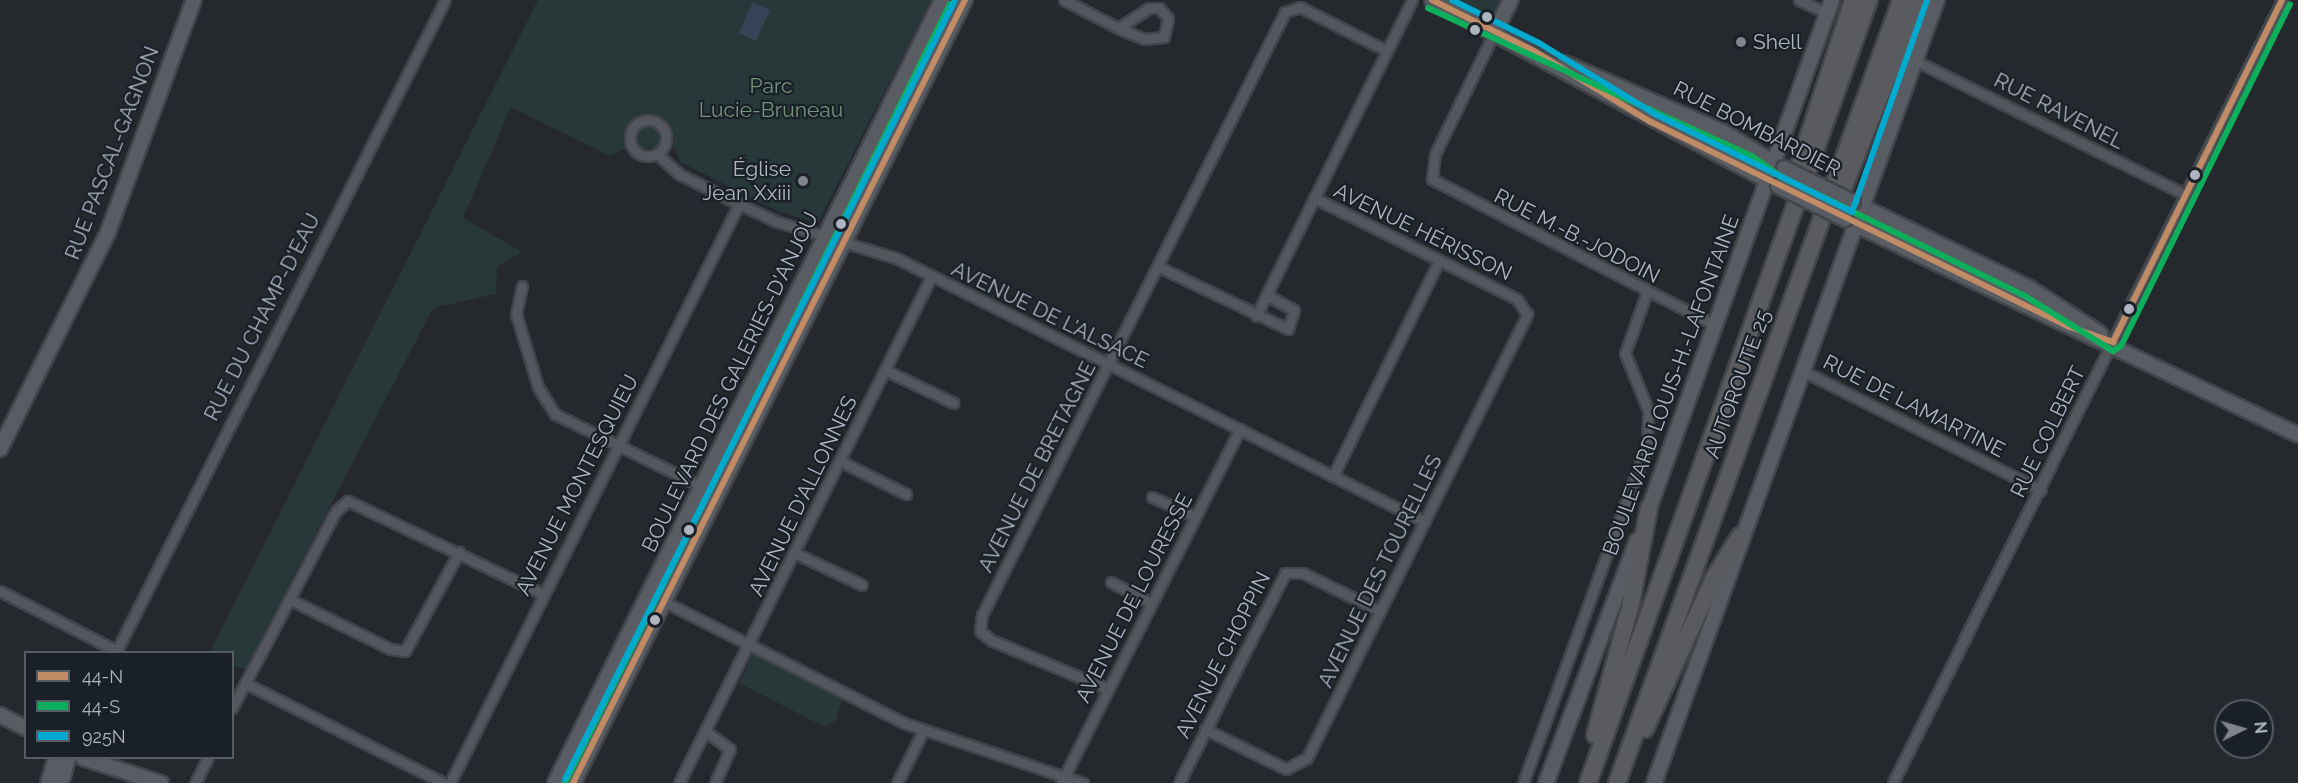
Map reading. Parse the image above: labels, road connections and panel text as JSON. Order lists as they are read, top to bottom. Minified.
{"streets":{"highway":["AUTOROUTE 25"],"street":["RUE RAVENEL","RUE BOMBARDIER","RUE PASCAL-GAGNON","AVENUE HÉRISSON","RUE M.-B.-JODOIN","AVENUE DE L'ALSACE","RUE DU CHAMP-D'EAU","BOULEVARD DES GALERIES-D'ANJOU","BOULEVARD LOUIS-H.-LAFONTAINE","RUE DE LAMARTINE","RUE COLBERT","AVENUE DE BRETAGNE","AVENUE MONTESQUIEU","AVENUE D'ALLONNES","AVENUE DES TOURELLES","AVENUE DE LOURESSE","AVENUE CHOPPIN"]},"crossings":[["RUE RAVENEL","RUE COLBERT"],["RUE BOMBARDIER","RUE M.-B.-JODOIN"],["RUE BOMBARDIER","BOULEVARD LOUIS-H.-LAFONTAINE"],["RUE BOMBARDIER","RUE COLBERT"],["AVENUE HÉRISSON","AVENUE DES TOURELLES"],["RUE M.-B.-JODOIN","BOULEVARD LOUIS-H.-LAFONTAINE"],["AVENUE DE L'ALSACE","BOULEVARD DES GALERIES-D'ANJOU"],["AVENUE DE L'ALSACE","AVENUE DE BRETAGNE"],["AVENUE DE L'ALSACE","AVENUE MONTESQUIEU"],["AVENUE DE L'ALSACE","AVENUE D'ALLONNES"],["AVENUE DE L'ALSACE","AVENUE DES TOURELLES"],["AVENUE DE L'ALSACE","AVENUE DE LOURESSE"],["RUE DE LAMARTINE","RUE COLBERT"],["AVENUE DE BRETAGNE","AVENUE DE LOURESSE"],["AVENUE DES TOURELLES","AVENUE CHOPPIN"]],"parks":["Parc Lucie-Bruneau"],"places":["Shell","Église Jean Xxiii"],"lines":["transit line 44-N","transit line 925N","transit line 44-S"],"legend":["44-N","44-S","925N"],"north":"right"}
